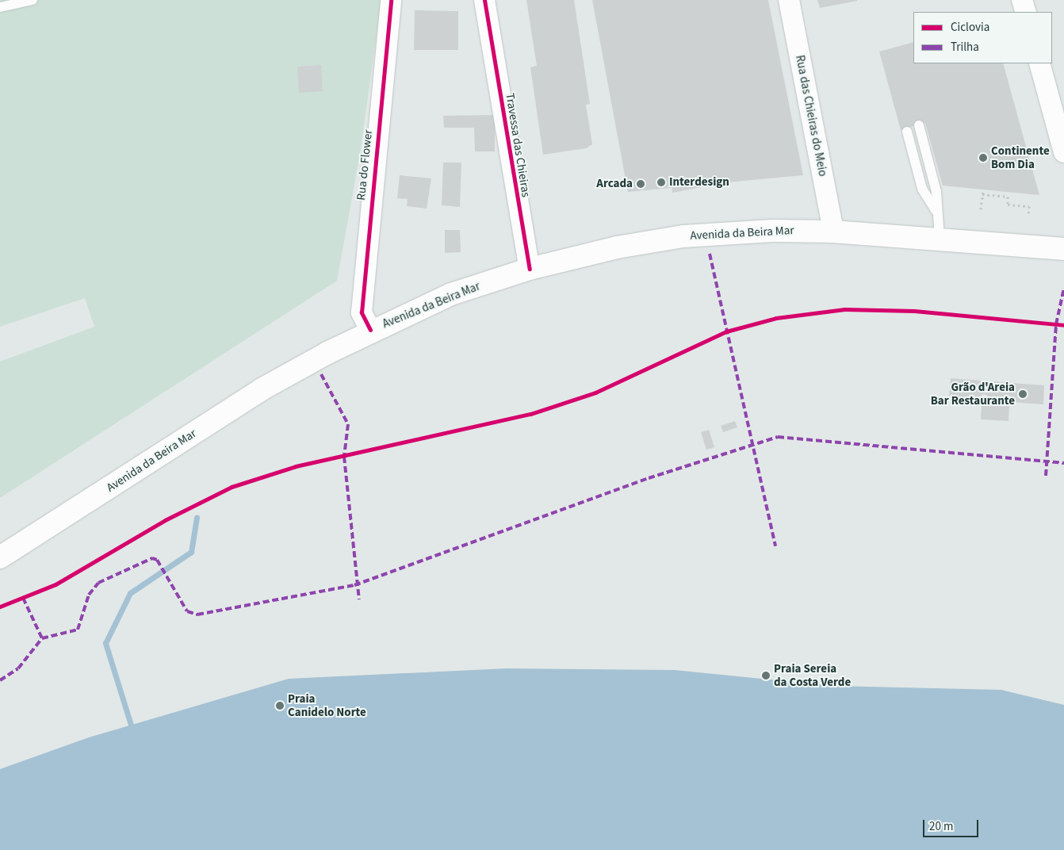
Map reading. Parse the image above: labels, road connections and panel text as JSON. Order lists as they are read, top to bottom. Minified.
{"streets":{"main road":["Avenida da Beira Mar"],"street":["Rua das Chieiras do Meio","Travessa das Chieiras","Rua do Flower"]},"crossings":[["Rua das Chieiras do Meio","Avenida da Beira Mar"],["Travessa das Chieiras","Avenida da Beira Mar"],["Rua do Flower","Avenida da Beira Mar"]],"places":["Continente Bom Dia","Interdesign","Arcada","Grão d'Areia Bar Restaurante","Praia Sereia da Costa Verde","Praia Canidelo Norte"],"legend":["Ciclovia","Trilha"],"scale_bar":"20 m"}
